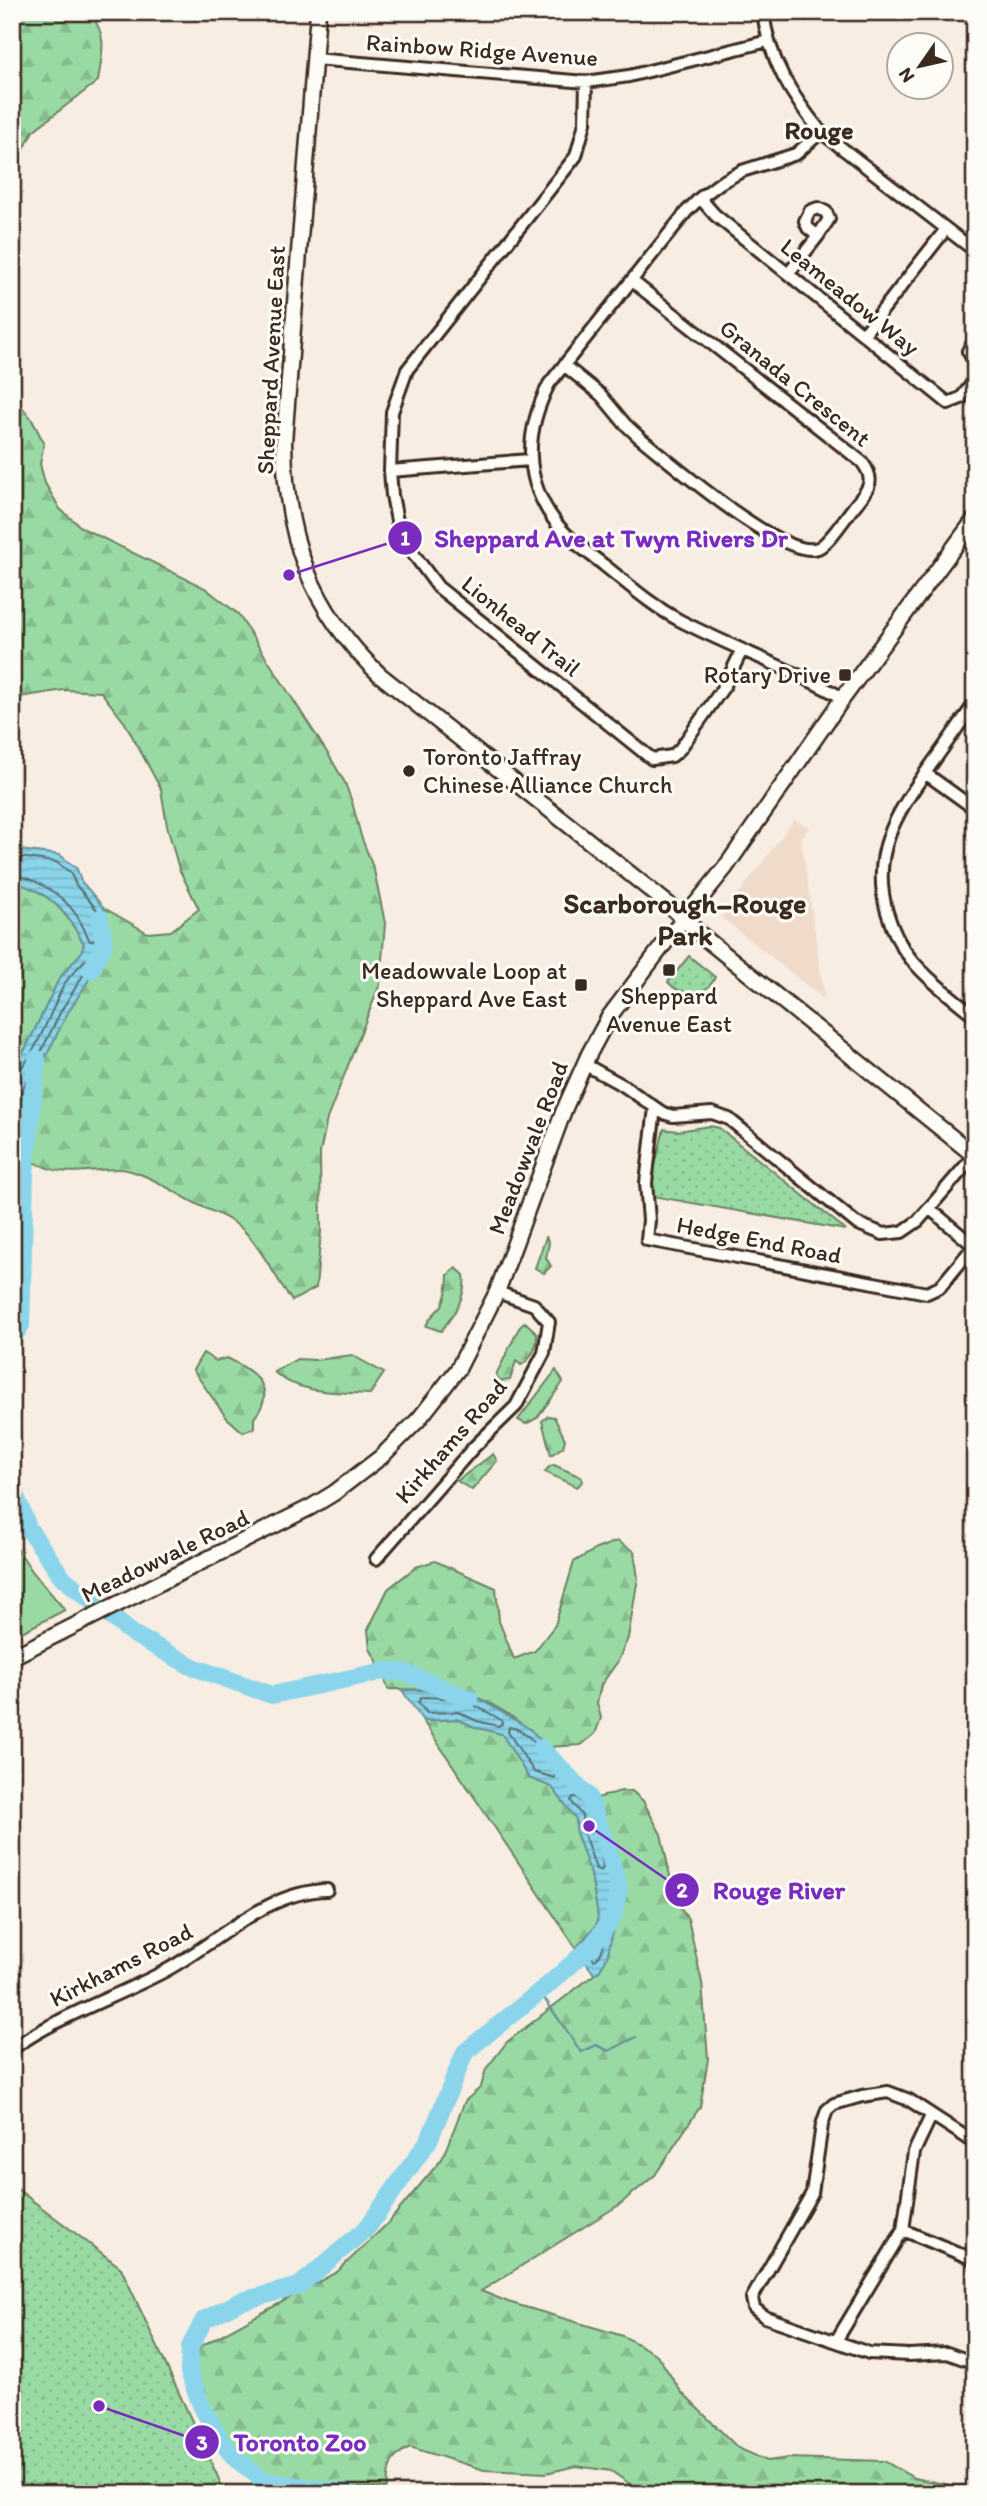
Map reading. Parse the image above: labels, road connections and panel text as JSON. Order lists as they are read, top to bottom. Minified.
{"streets":{"main road":["Sheppard Avenue East","Meadowvale Road"],"street":["Rainbow Ridge Avenue","Leameadow Way","Granada Crescent","Lionhead Trail","Hedge End Road","Kirkhams Road"]},"crossings":[["Rainbow Ridge Avenue","Sheppard Avenue East"],["Rainbow Ridge Avenue","Lionhead Trail"],["Sheppard Avenue East","Meadowvale Road"],["Sheppard Avenue East","Hedge End Road"],["Meadowvale Road","Hedge End Road"],["Meadowvale Road","Kirkhams Road"]],"districts":["Rouge","Scarborough–Rouge Park"],"places":{"other":["Sheppard Ave at Twyn Rivers Dr","Toronto Jaffray Chinese Alliance Church","Rouge River","Toronto Zoo"],"transit":["Rotary Drive","Sheppard Avenue East","Meadowvale Loop at Sheppard Ave East"]},"north":"bottom left"}
